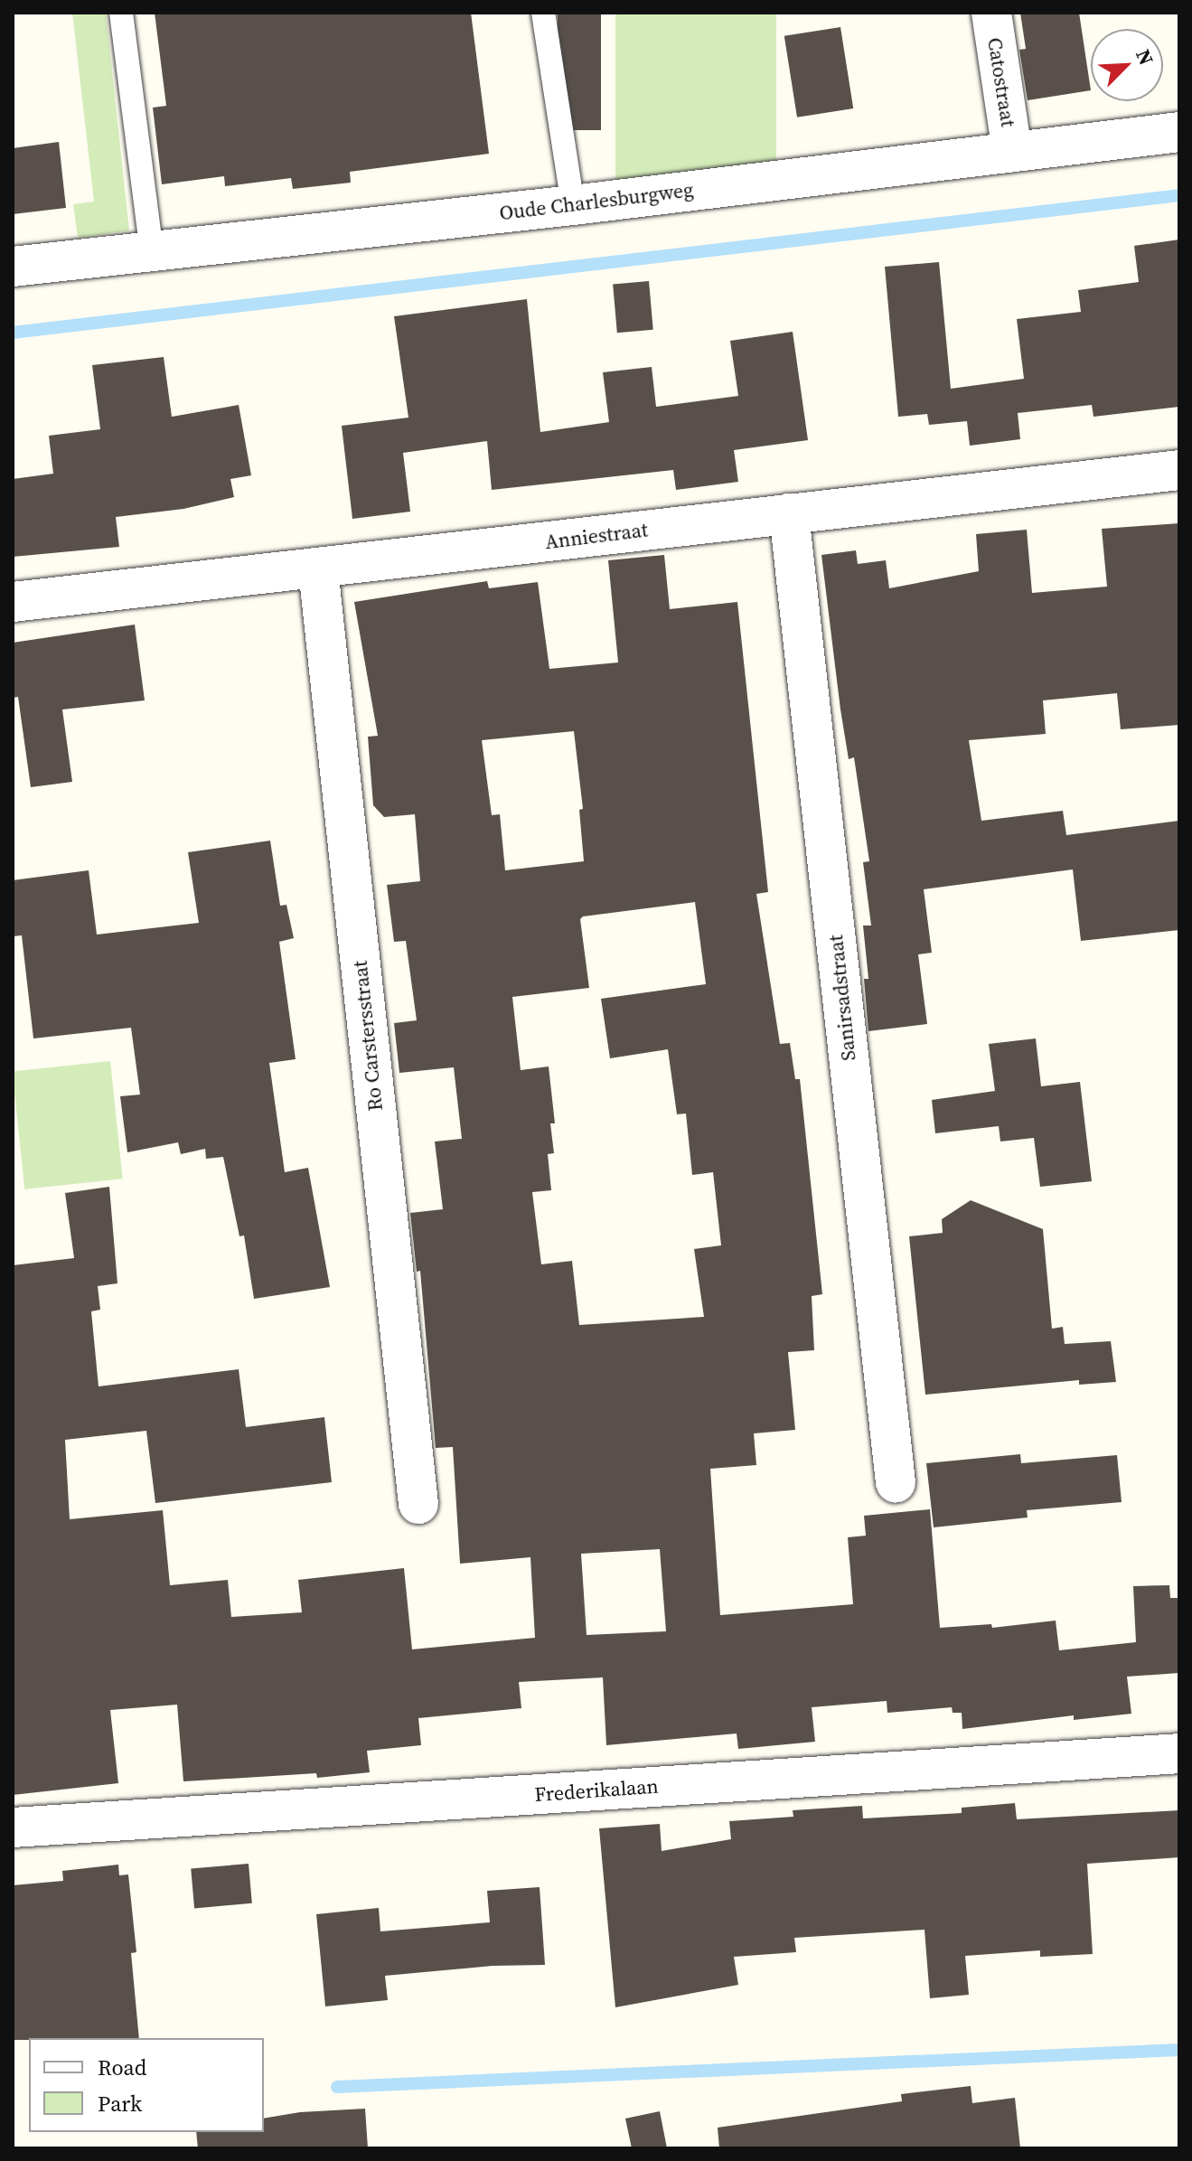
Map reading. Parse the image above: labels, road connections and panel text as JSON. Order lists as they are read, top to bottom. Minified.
{"streets":{"street":["Catostraat","Oude Charlesburgweg","Anniestraat","Sanirsadstraat","Ro Carstersstraat","Frederikalaan"]},"crossings":[["Catostraat","Oude Charlesburgweg"],["Anniestraat","Sanirsadstraat"],["Anniestraat","Ro Carstersstraat"]],"legend":["Road","Park"],"north":"top right"}
